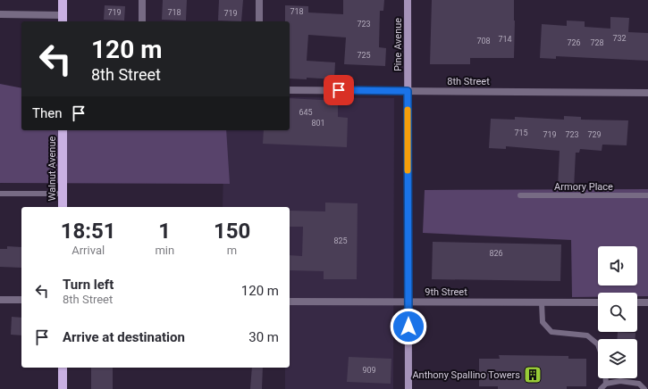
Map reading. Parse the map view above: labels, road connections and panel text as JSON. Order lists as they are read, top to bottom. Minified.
{"streets":{"main road":["Pine Avenue","Walnut Avenue"],"street":["8th Street","9th Street"],"lane":["Armory Place"]},"crossings":[["Pine Avenue","8th Street"],["Pine Avenue","9th Street"]],"places":{"building":["Anthony Spallino Towers"]},"house_numbers":["718","719","718","719","723","732","714","708","726","728","725","645","801","715","719","723","729","825","826","909"],"page":{"turn":["120 m","8th Street"],"then":"Then","eta":["18:51","Arrival","1","min","150","m"],"list":[{"name":"Turn left","note":"8th Street","value":"120 m"},{"name":"Arrive at destination","value":"30 m"}]}}
